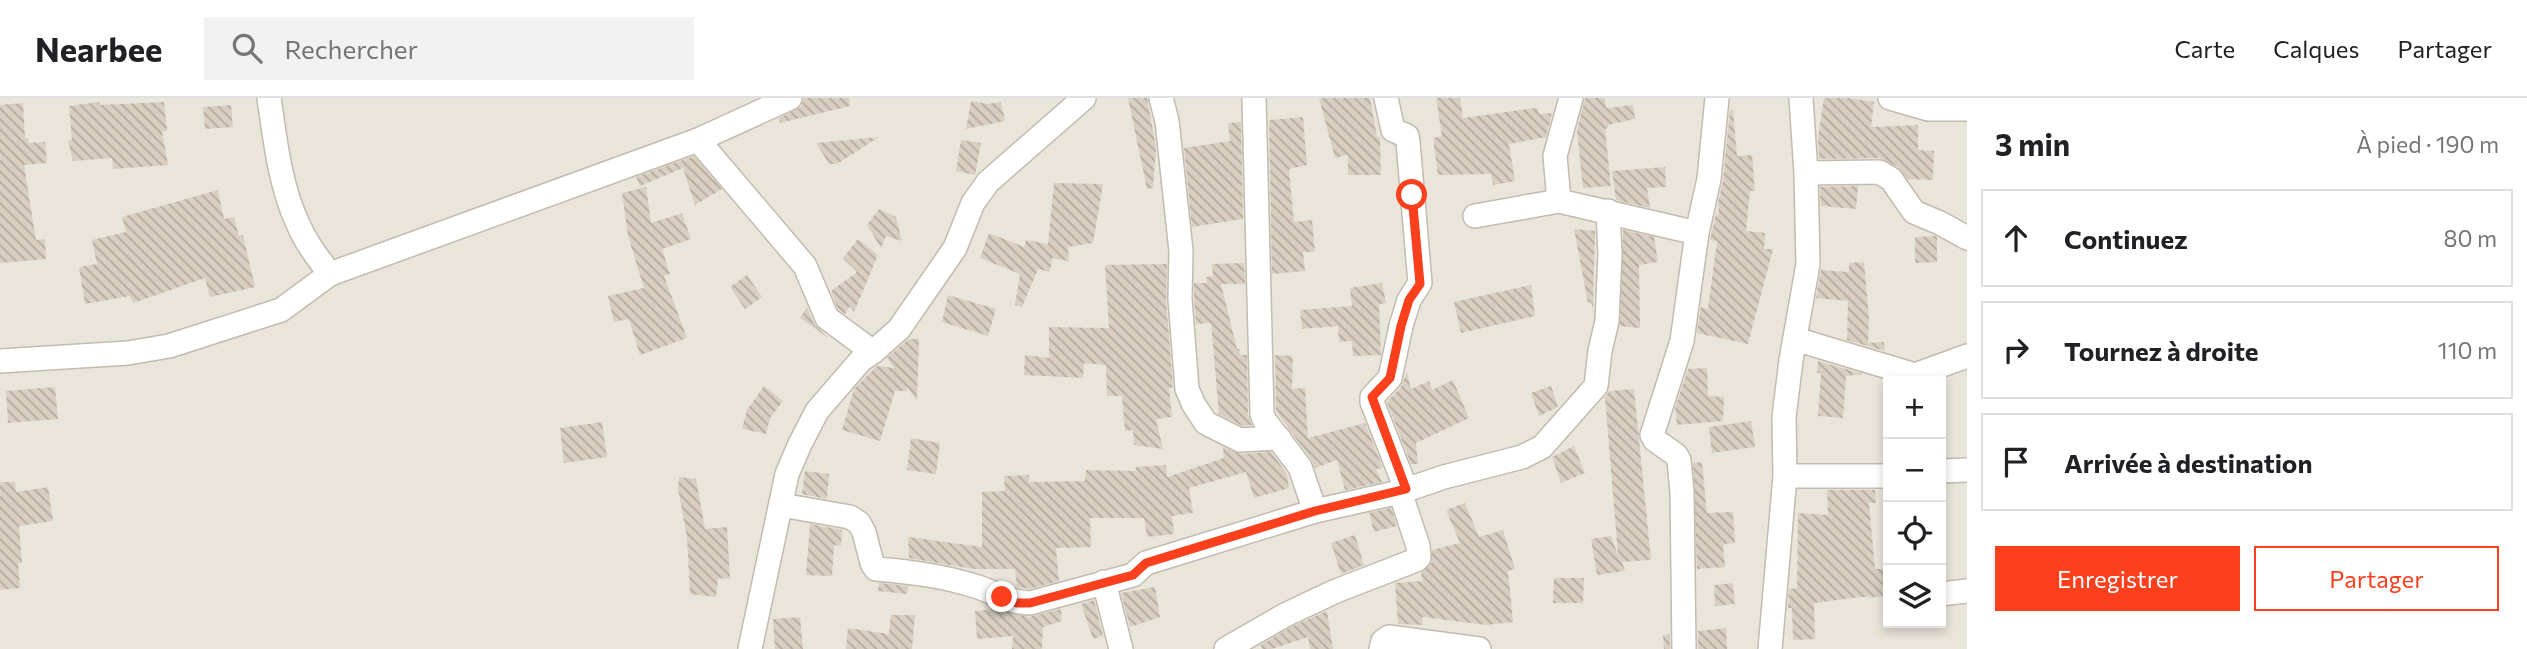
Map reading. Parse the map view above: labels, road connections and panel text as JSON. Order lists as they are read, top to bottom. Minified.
{"page":{"header":"Nearbee","search":"Rechercher","nav":["Carte","Calques","Partager"],"heading":["3 min","À pied · 190 m"],"list":[["Continuez","80 m"],["Tournez à droite","110 m"],"Arrivée à destination"],"map_buttons":["+","−"],"buttons":["Enregistrer","Partager"]}}
